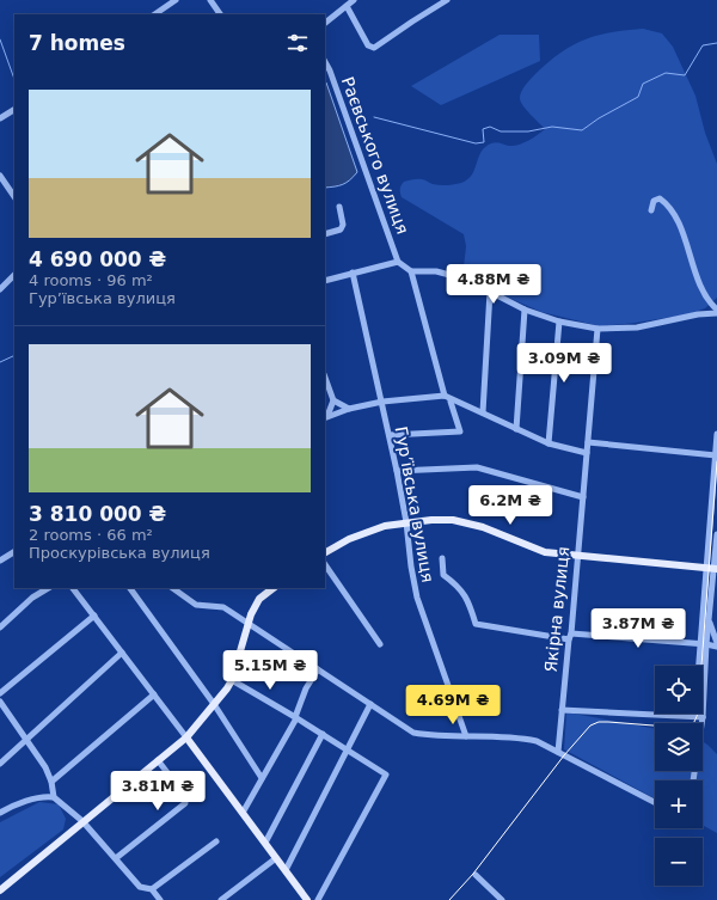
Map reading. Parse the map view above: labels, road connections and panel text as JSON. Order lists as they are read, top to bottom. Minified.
{"streets":{"street":["Раєвського вулиця","Гур’ївська вулиця","Якірна вулиця"]},"page":{"heading":"7 homes","list":[{"name":"4 690 000 ₴","note":"4 rooms · 96 m² · Гур’ївська вулиця"},{"name":"3 810 000 ₴","note":"2 rooms · 66 m² · Проскурівська вулиця"}],"price":["4.88M ₴","3.09M ₴","6.2M ₴","3.87M ₴","5.15M ₴","4.69M ₴","3.81M ₴"],"map_buttons":["+","−"]}}
